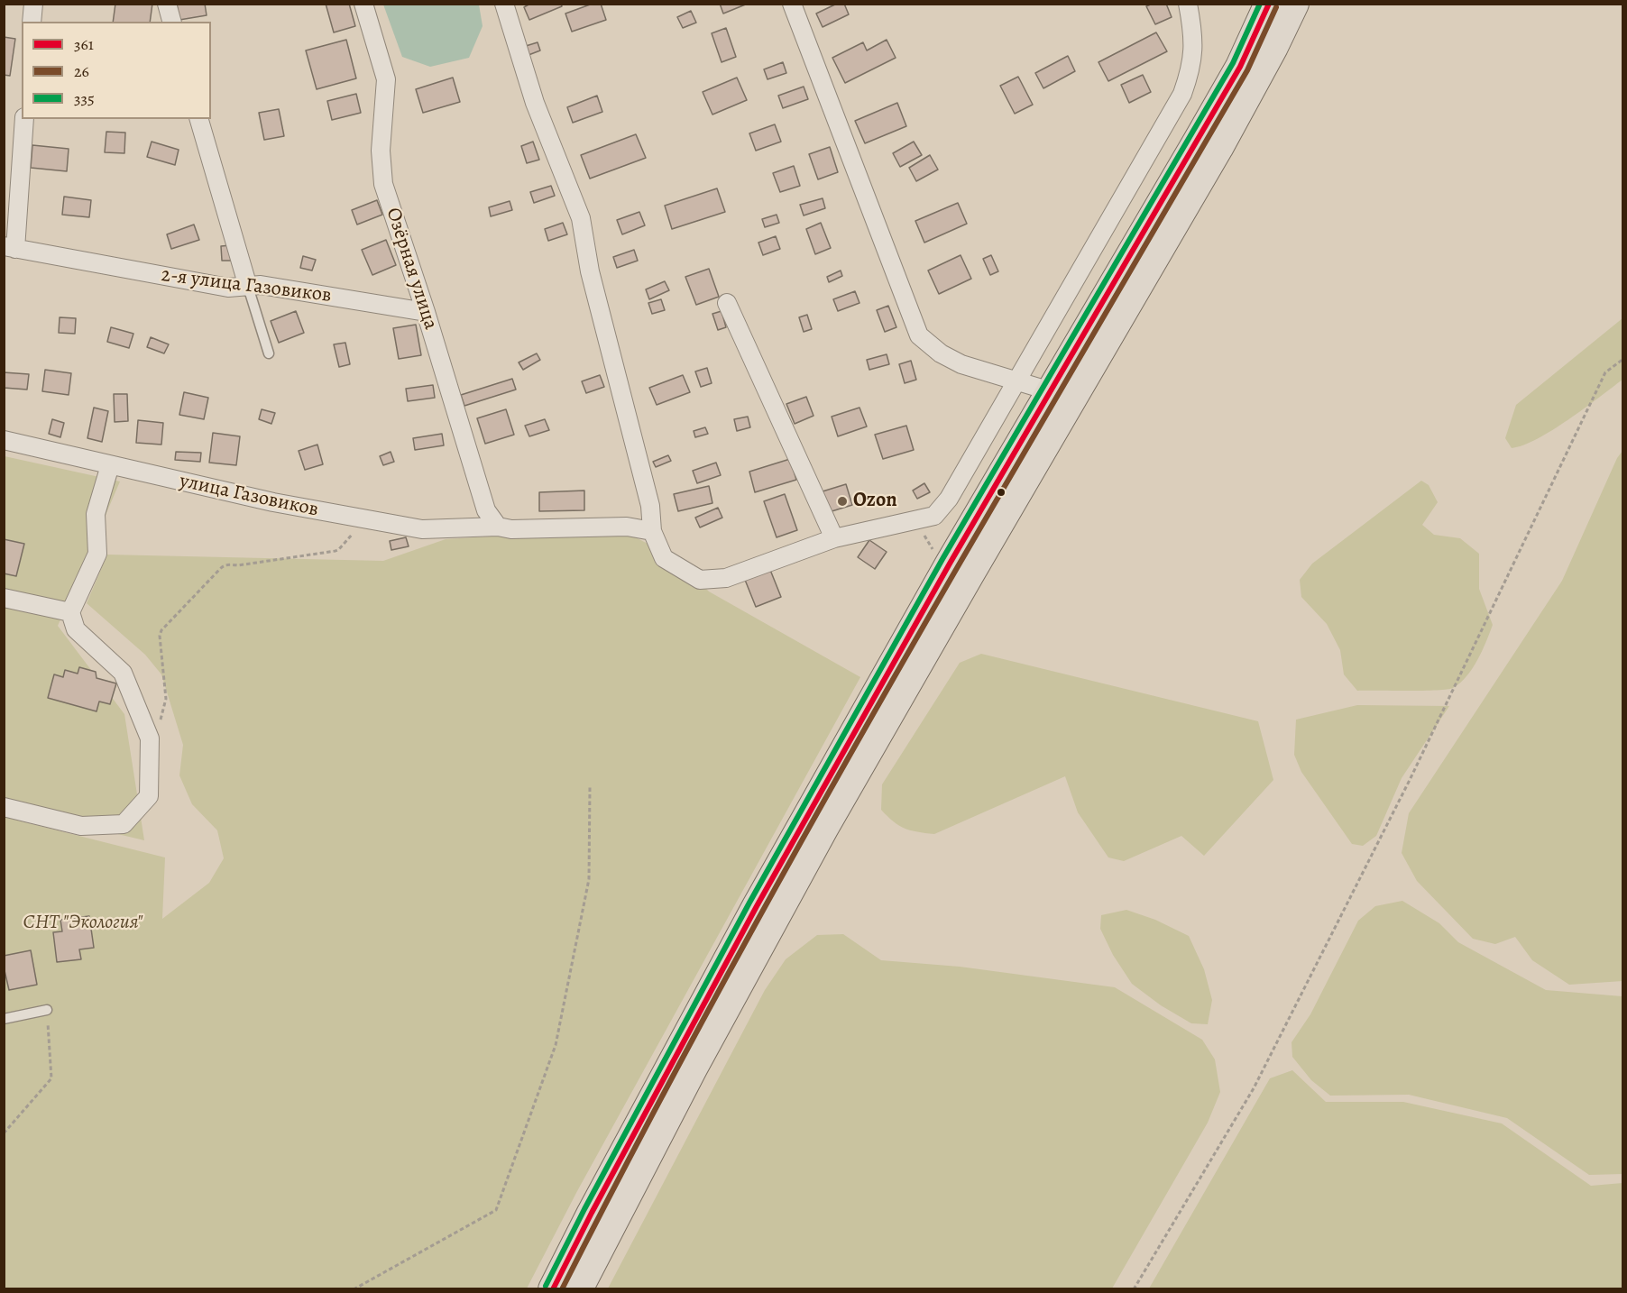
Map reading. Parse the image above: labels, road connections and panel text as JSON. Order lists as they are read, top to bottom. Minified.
{"streets":{"street":["Озёрная улица","2-я улица Газовиков","улица Газовиков"]},"crossings":[["Озёрная улица","2-я улица Газовиков"],["Озёрная улица","улица Газовиков"]],"parks":["СНТ \"Экология\""],"places":["Ozon"],"lines":["transit line 361","transit line 335","transit line 26"],"legend":["361","26","335"]}
